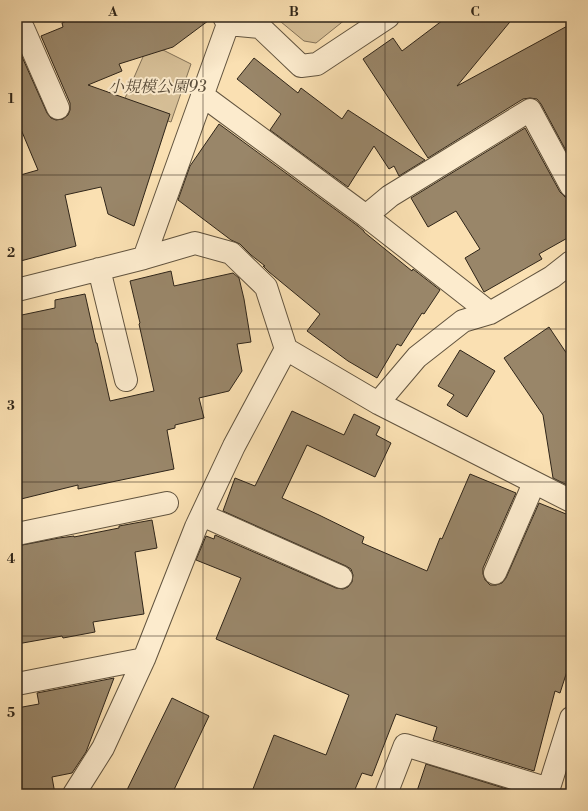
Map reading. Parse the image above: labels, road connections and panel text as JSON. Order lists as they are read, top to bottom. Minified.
{"parks":["小規模公園93"],"grid":{"columns":["A","B","C"],"rows":["1","2","3","4","5"]}}
